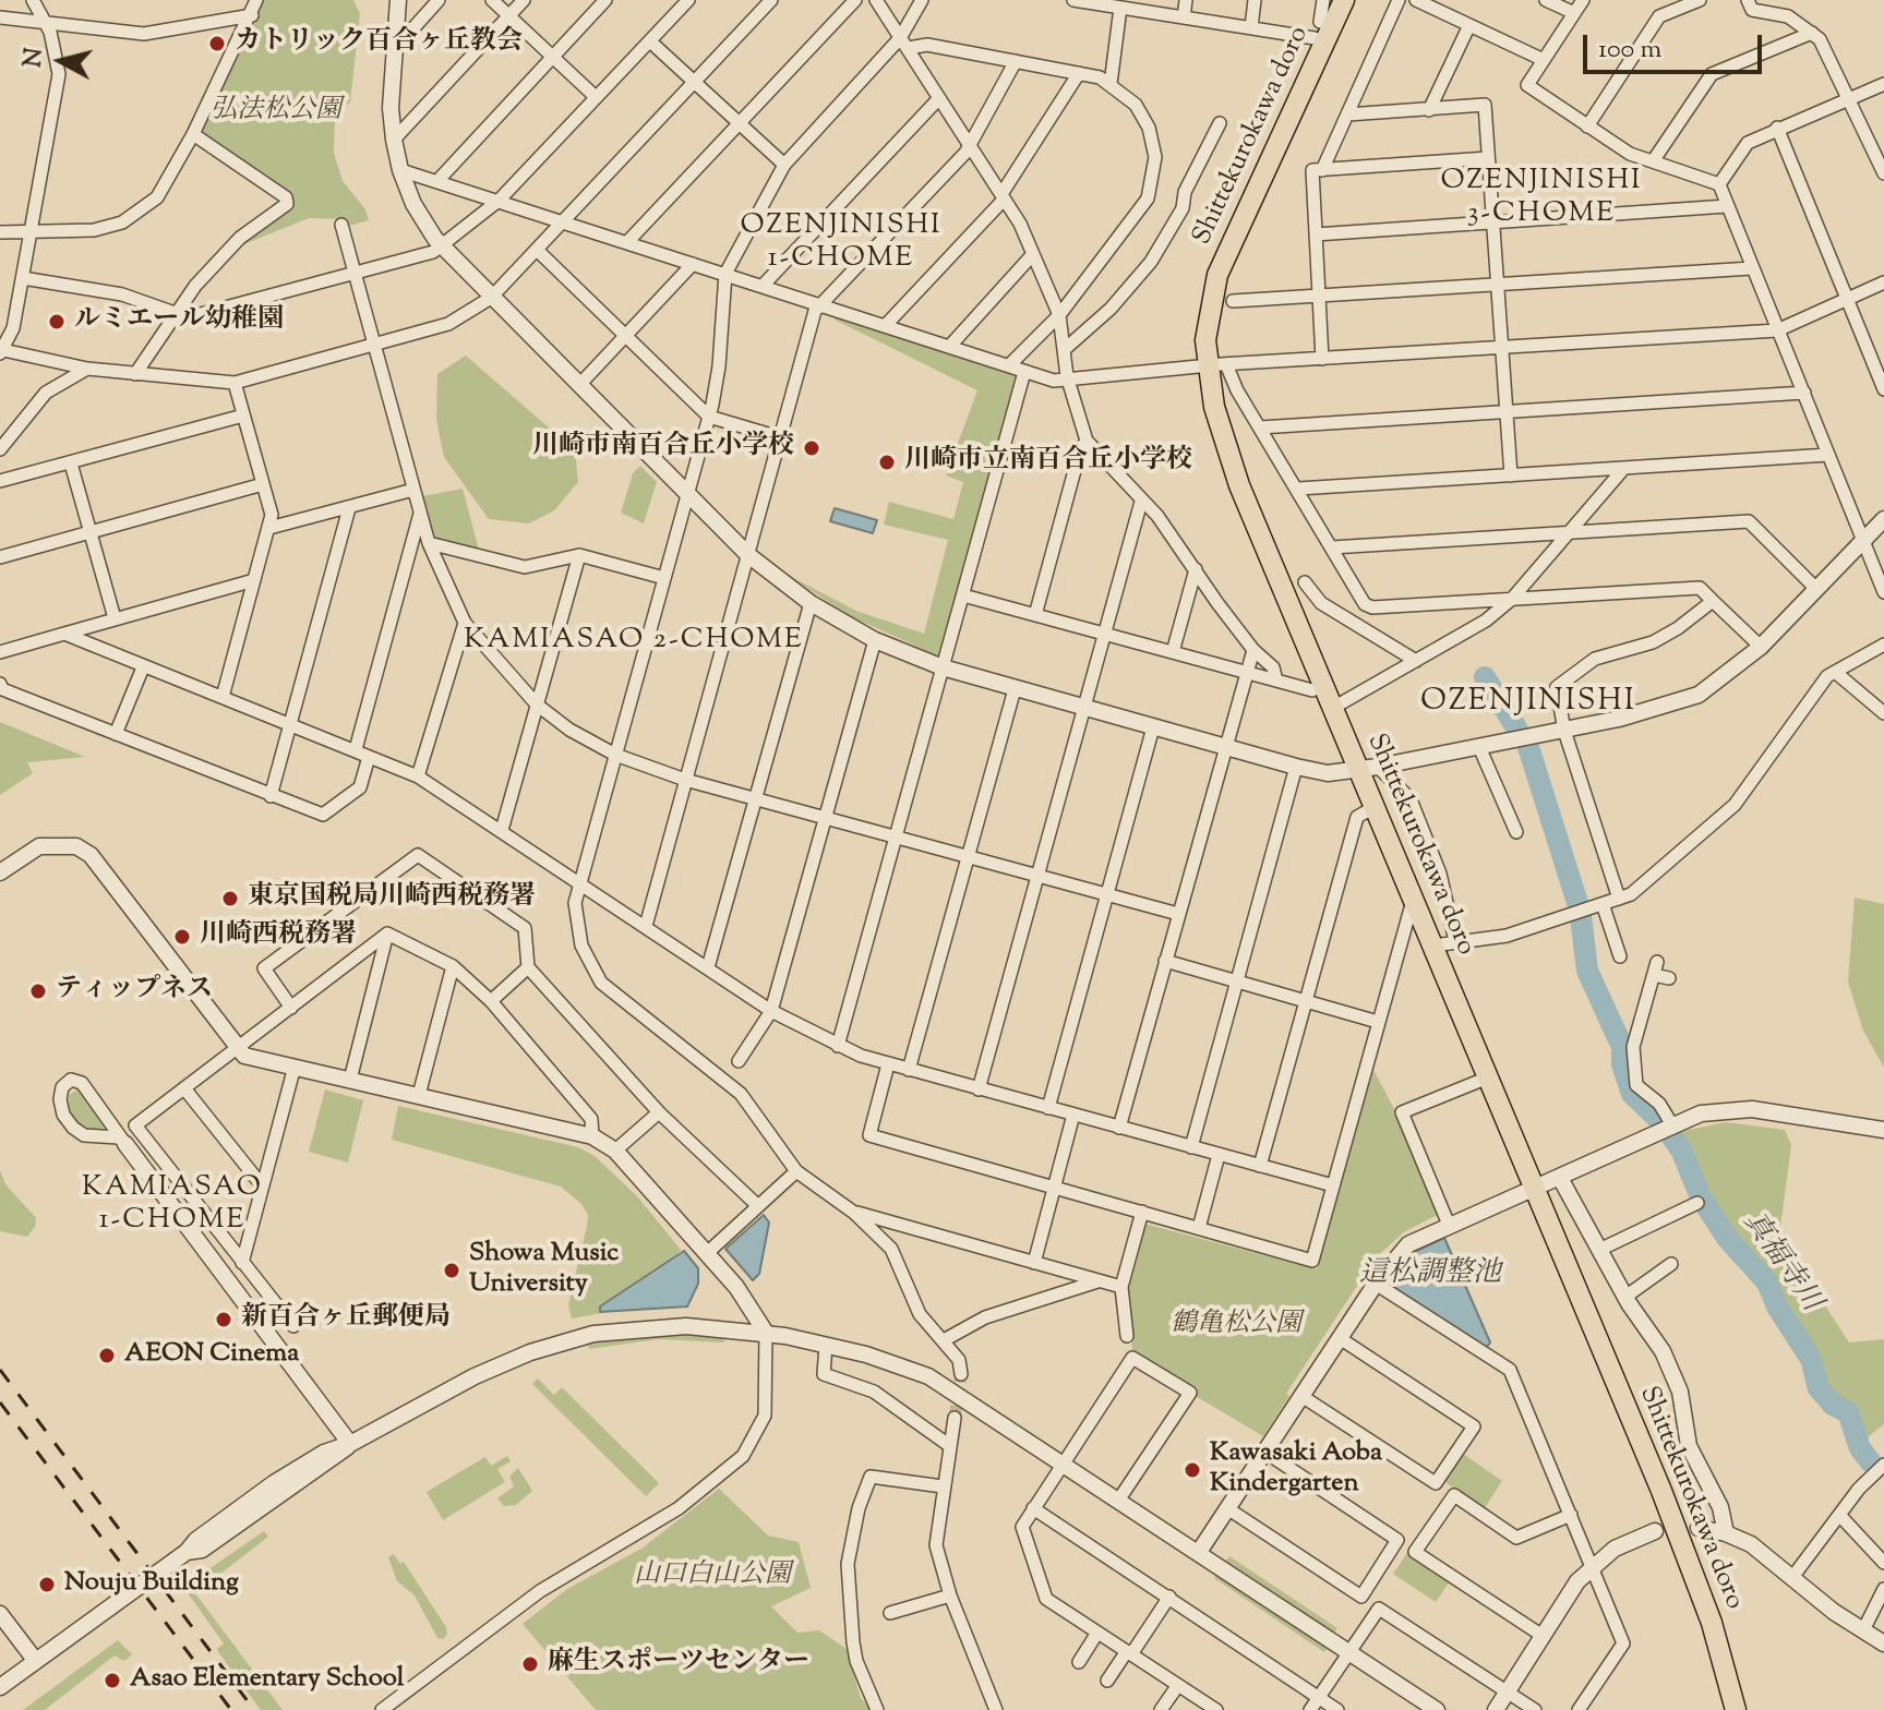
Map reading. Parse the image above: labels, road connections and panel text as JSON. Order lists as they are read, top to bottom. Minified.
{"streets":{"main road":["Shittekurokawa doro"]},"districts":["OZENJINISHI 3-CHOME","OZENJINISHI 1-CHOME","KAMIASAO 2-CHOME","OZENJINISHI","KAMIASAO 1-CHOME"],"water":["真福寺川","這松調整池"],"parks":["弘法松公園","鶴亀松公園","山口白山公園"],"places":["カトリック百合ヶ丘教会","ルミエール幼稚園","川崎市南百合丘小学校","川崎市立南百合丘小学校","東京国税局川崎西税務署","川崎西税務署","ティップネス","Showa Music University","新百合ヶ丘郵便局","AEON Cinema","Kawasaki Aoba Kindergarten","Nouju Building","麻生スポーツセンター","Asao Elementary School"],"scale_bar":"100 m","north":"left"}
